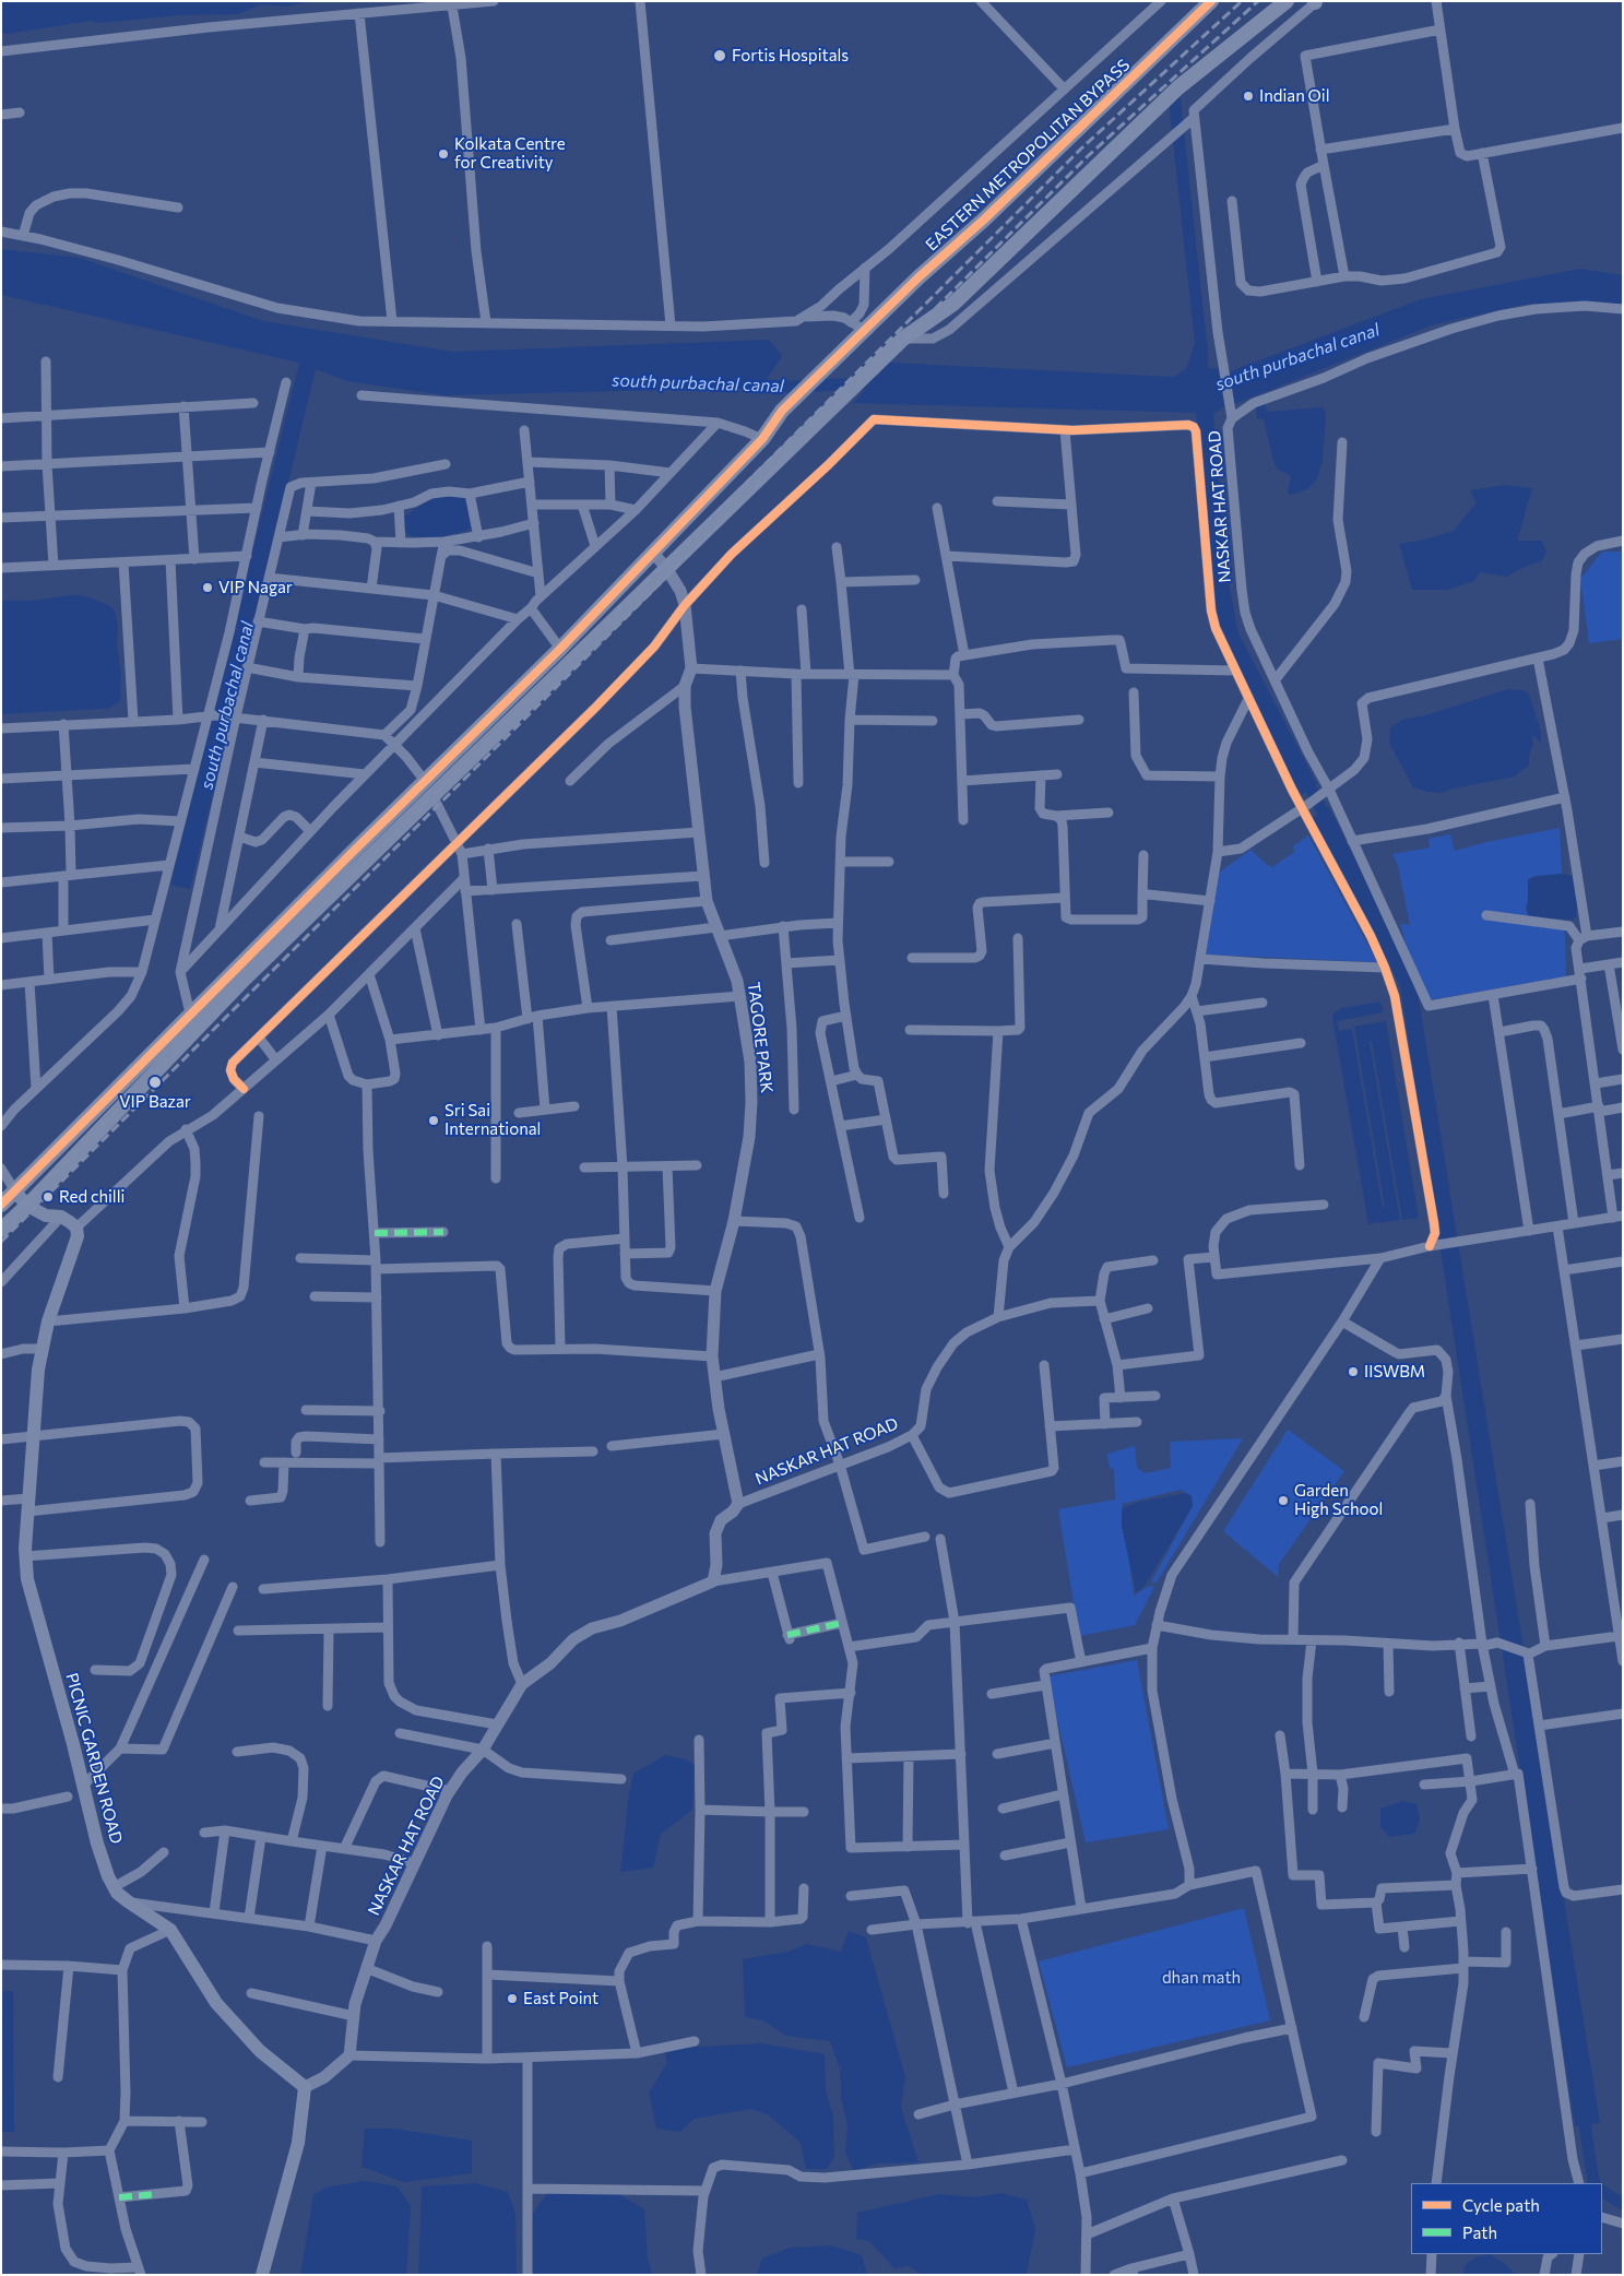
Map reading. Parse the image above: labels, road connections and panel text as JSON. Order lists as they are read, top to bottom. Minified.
{"streets":{"main road":["EASTERN METROPOLITAN BYPASS","PICNIC GARDEN ROAD"],"street":["NASKAR HAT ROAD","TAGORE PARK"]},"crossings":[["EASTERN METROPOLITAN BYPASS","TAGORE PARK"],["NASKAR HAT ROAD","TAGORE PARK"]],"water":["south purbachal canal"],"parks":["dhan math"],"places":["Fortis Hospitals","Indian Oil","Kolkata Centre for Creativity","VIP Nagar","VIP Bazar","Sri Sai International","Red chilli","IISWBM","Garden High School","East Point"],"legend":["Cycle path","Path"]}
